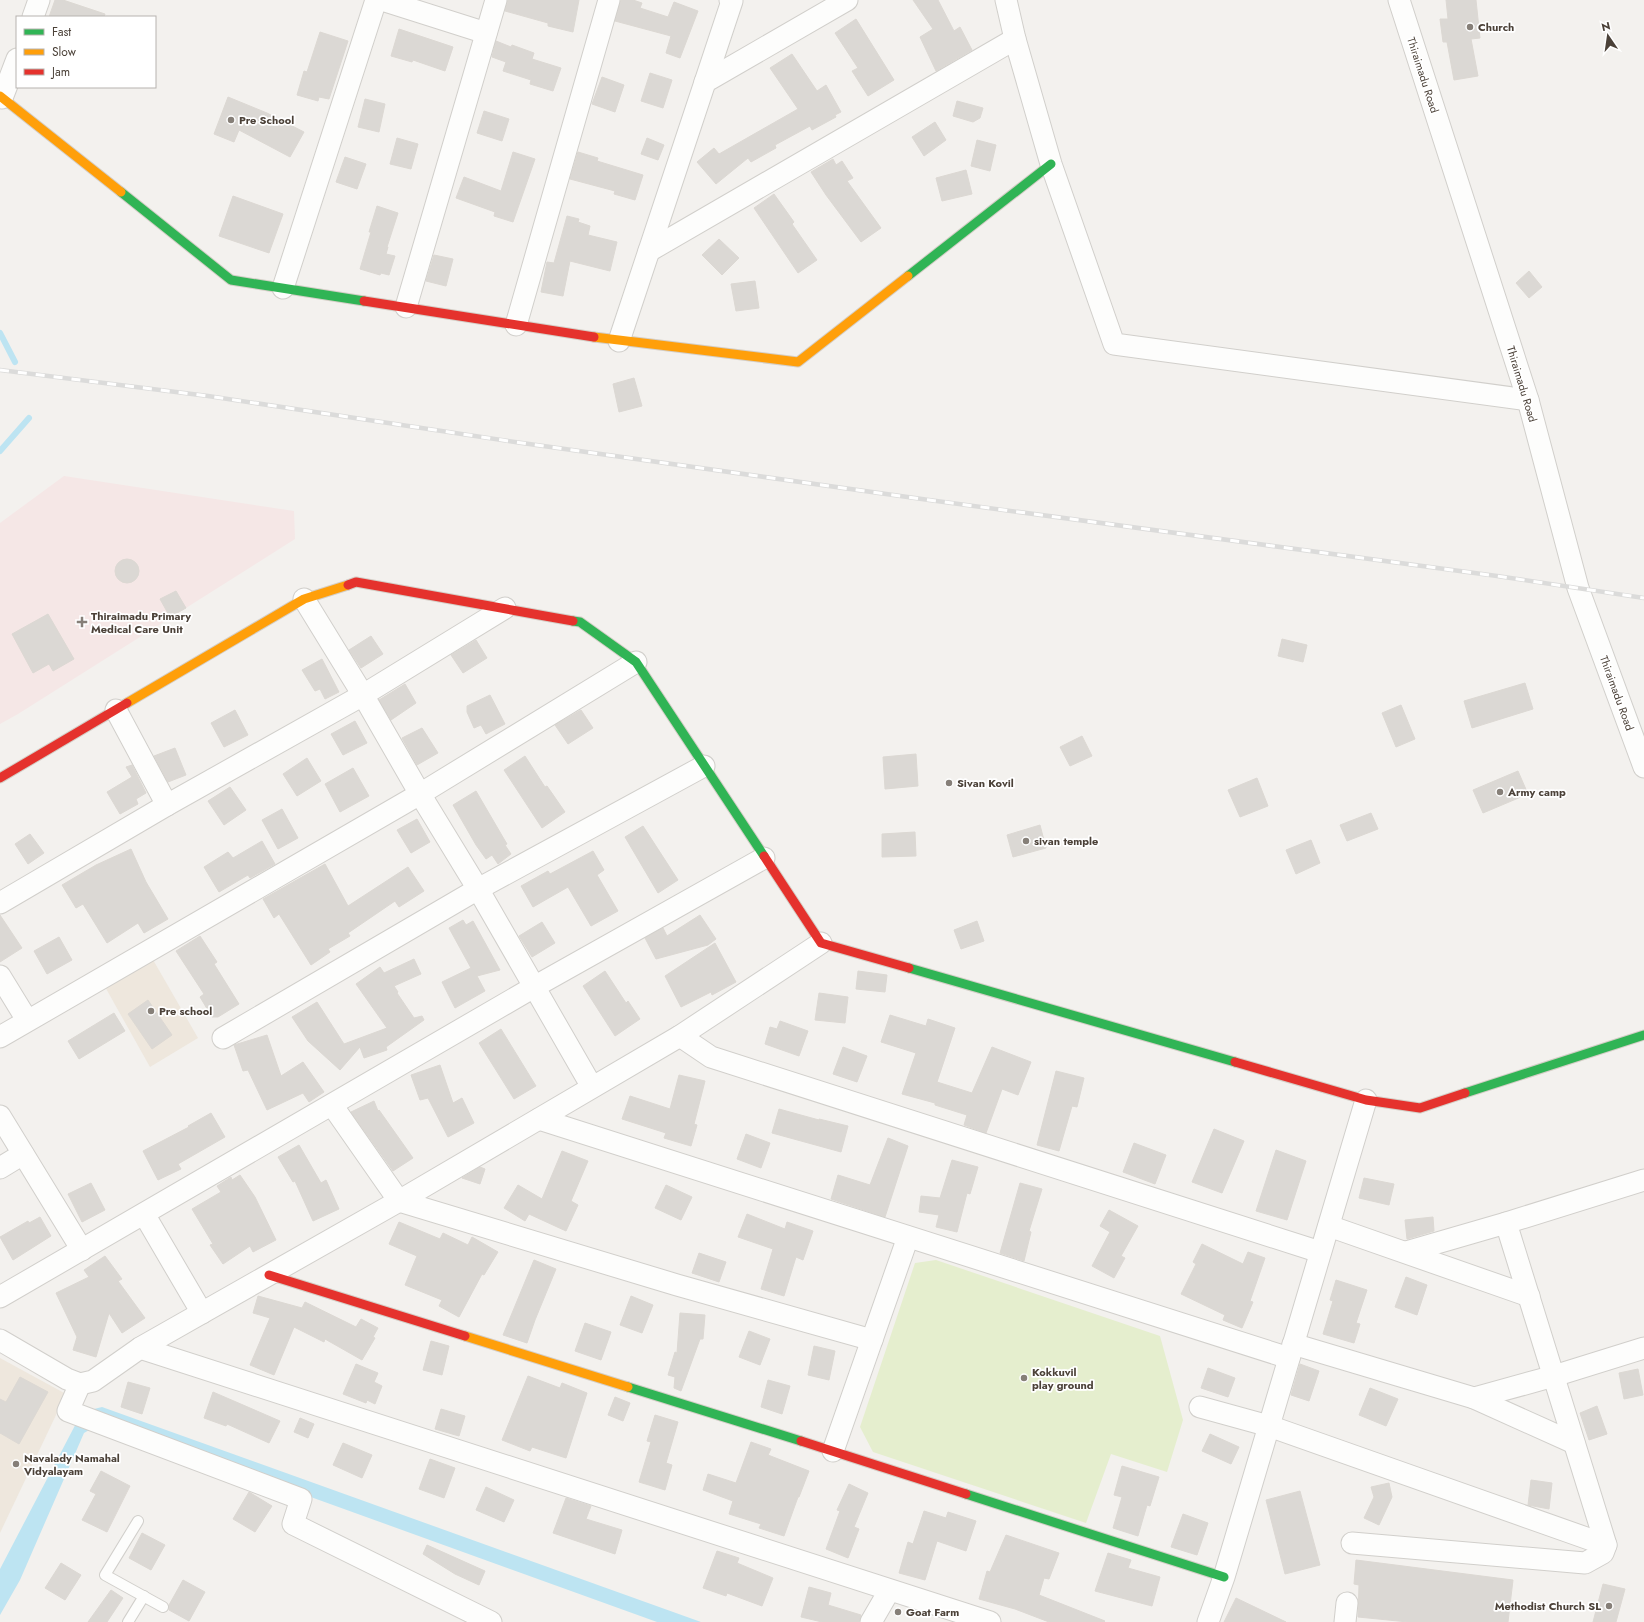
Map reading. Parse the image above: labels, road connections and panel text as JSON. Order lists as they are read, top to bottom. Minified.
{"streets":{"street":["Thiraimadu Road"]},"places":{"other":["Church","Pre School","Sivan Kovil","Army camp","sivan temple","Pre school","Kokkuvil play ground","Navalady Namahal Vidyalayam","Methodist Church SL","Goat Farm"],"health":["Thiraimadu Primary Medical Care Unit"]},"legend":["Fast","Slow","Jam"],"north":"top"}
